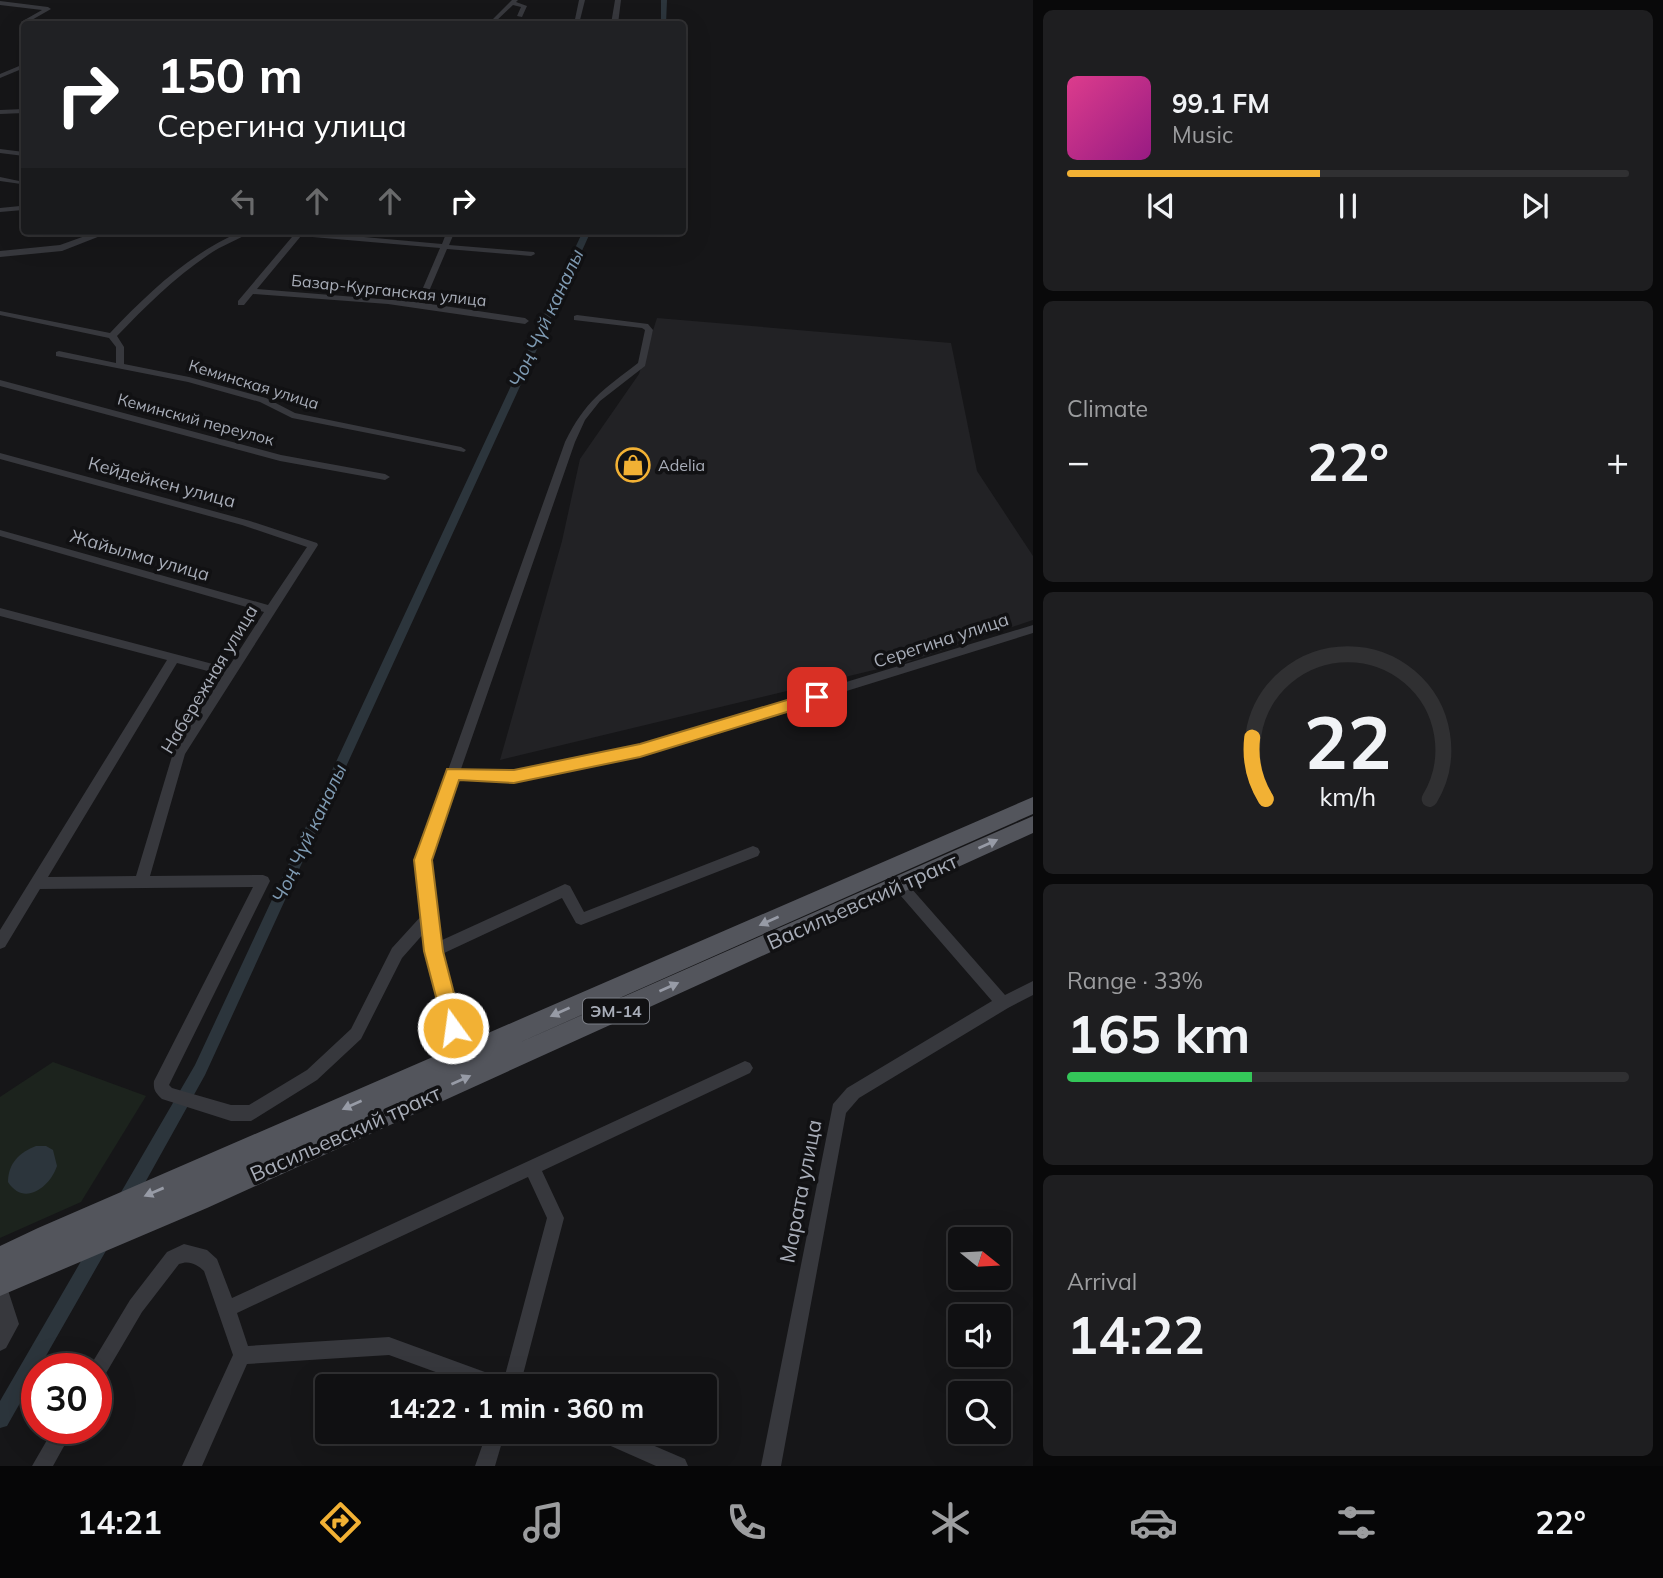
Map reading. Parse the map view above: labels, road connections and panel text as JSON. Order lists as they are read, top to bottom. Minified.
{"streets":{"main road":["Васильевский тракт","ЭМ-14"],"street":["Базар-Курганская улица","Кеминская улица","Кеминский переулок","Кейдейкен улица","Жайылма улица","Серегина улица","Набережная улица","Марата улица"]},"crossings":[["Кейдейкен улица","Набережная улица"],["Жайылма улица","Набережная улица"]],"water":["Чоң Чүй каналы"],"places":{"shop":["Adelia"]},"north":"right","page":{"turn":["150 m","Серегина улица"],"song":["99.1 FM","Music"],"tile":["Climate",["Range · 33%","165 km"],["Arrival","14:22"]],"heat":["−","22°","+"],"limit":"30","trip":"14:22 · 1 min · 360 m","tabs":["14:21","22°"],"gauge":["22","km/h"]}}
